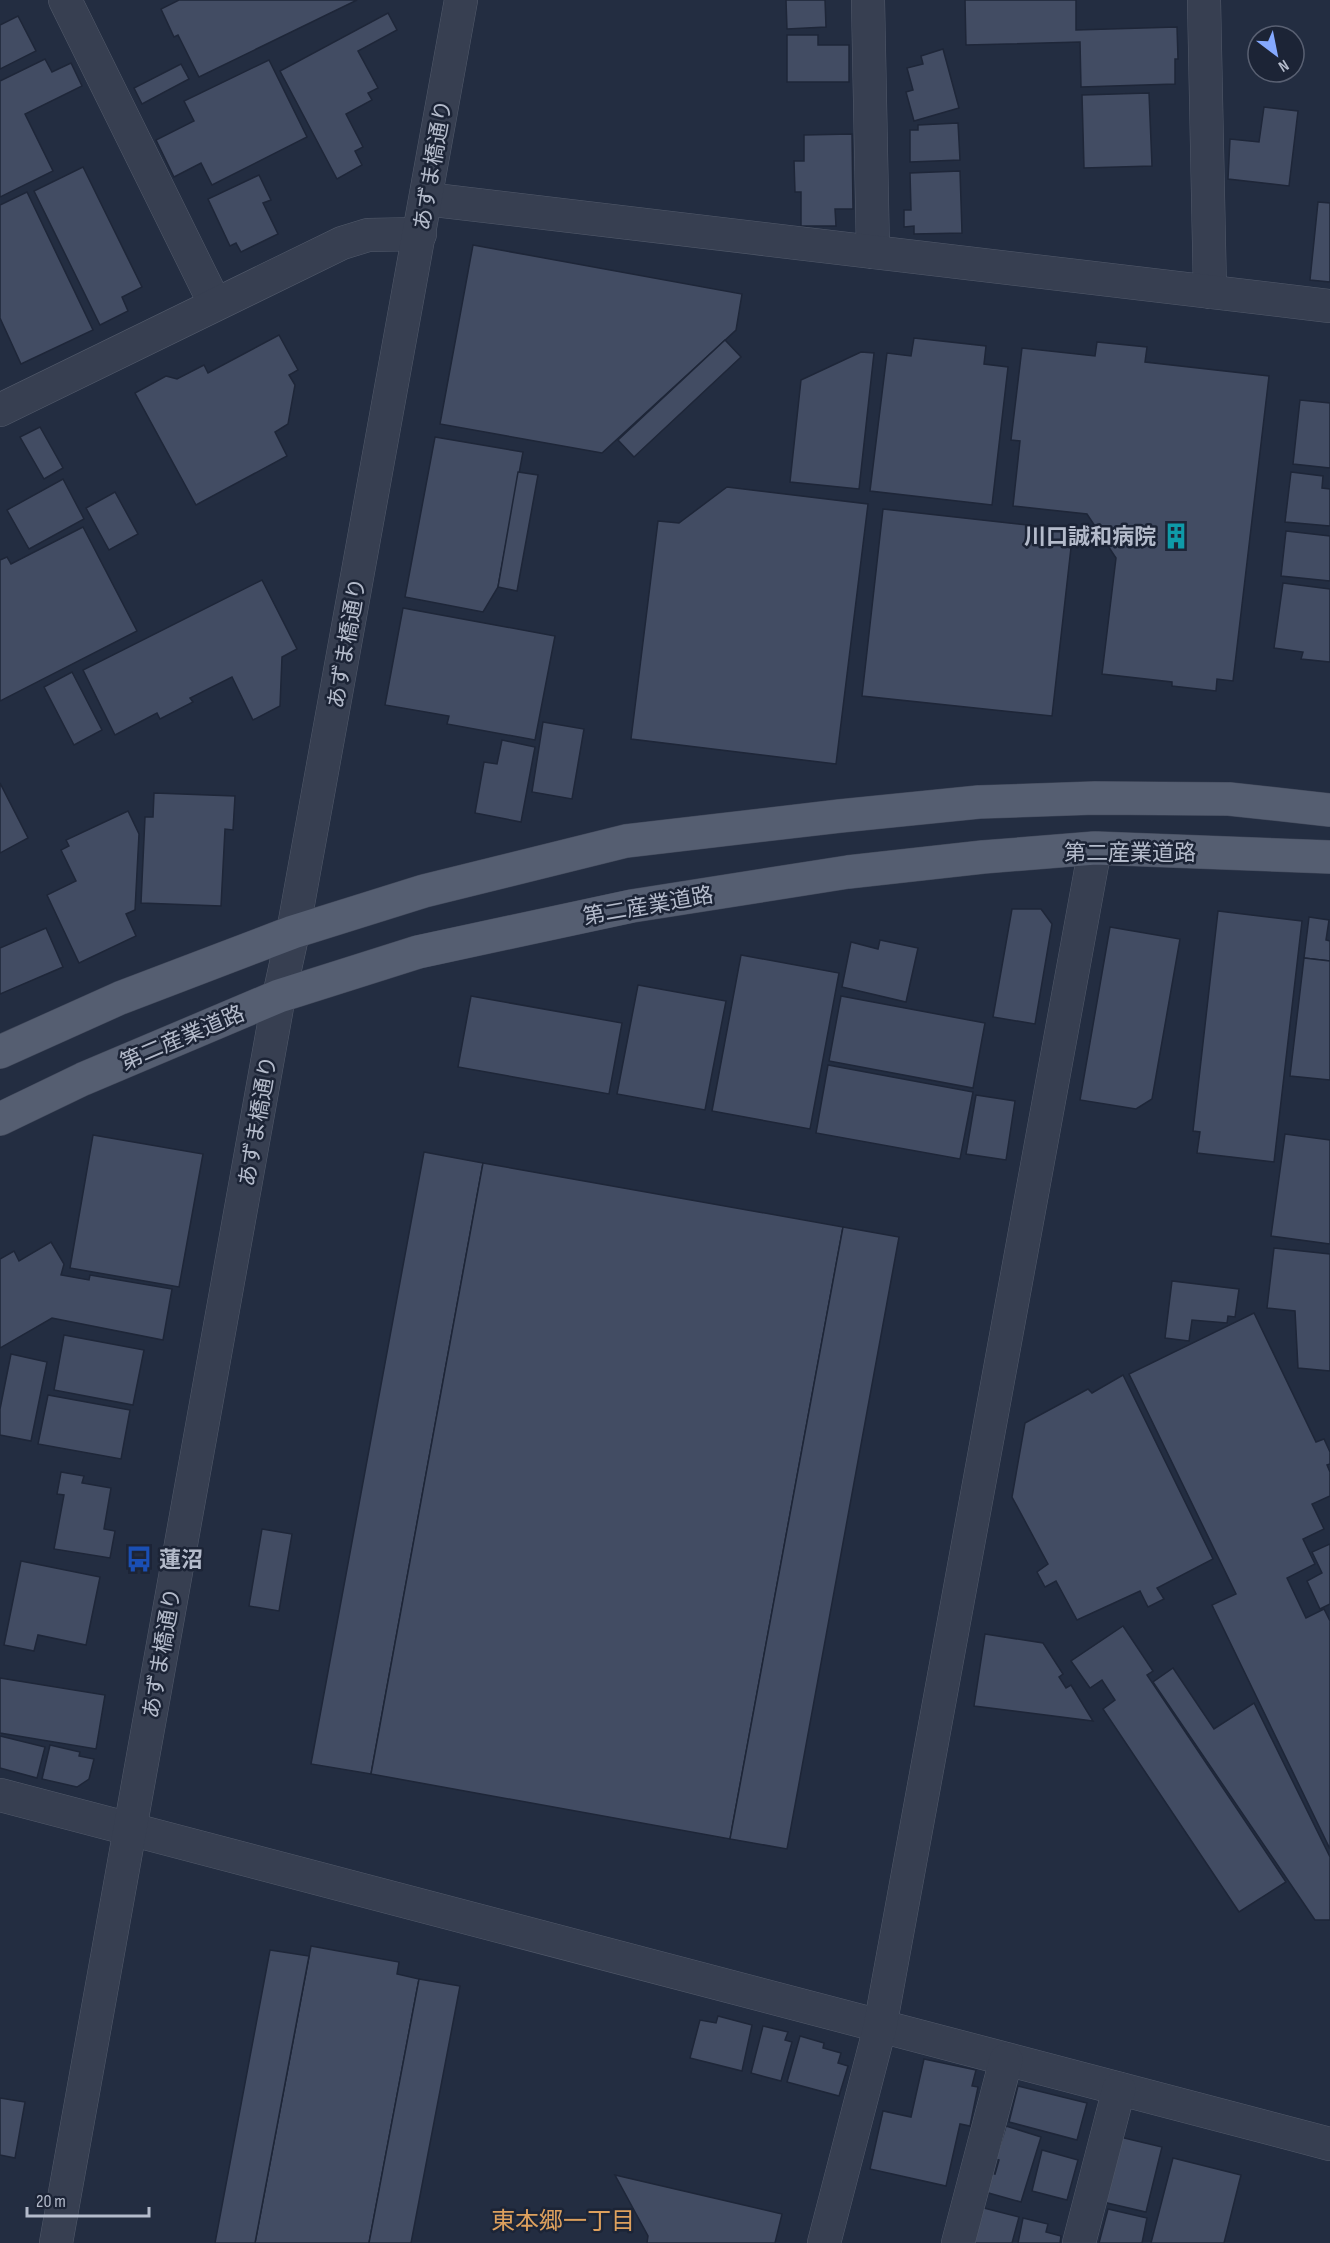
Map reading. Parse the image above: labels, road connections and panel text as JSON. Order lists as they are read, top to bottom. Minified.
{"streets":{"main road":["第二産業道路"],"street":["あずま橋通り"]},"crossings":[["あずま橋通り","第二産業道路"]],"districts":["東本郷一丁目"],"places":{"building":["川口誠和病院"],"bus stop":["蓮沼"]},"scale_bar":"20 m","north":"bottom right"}
